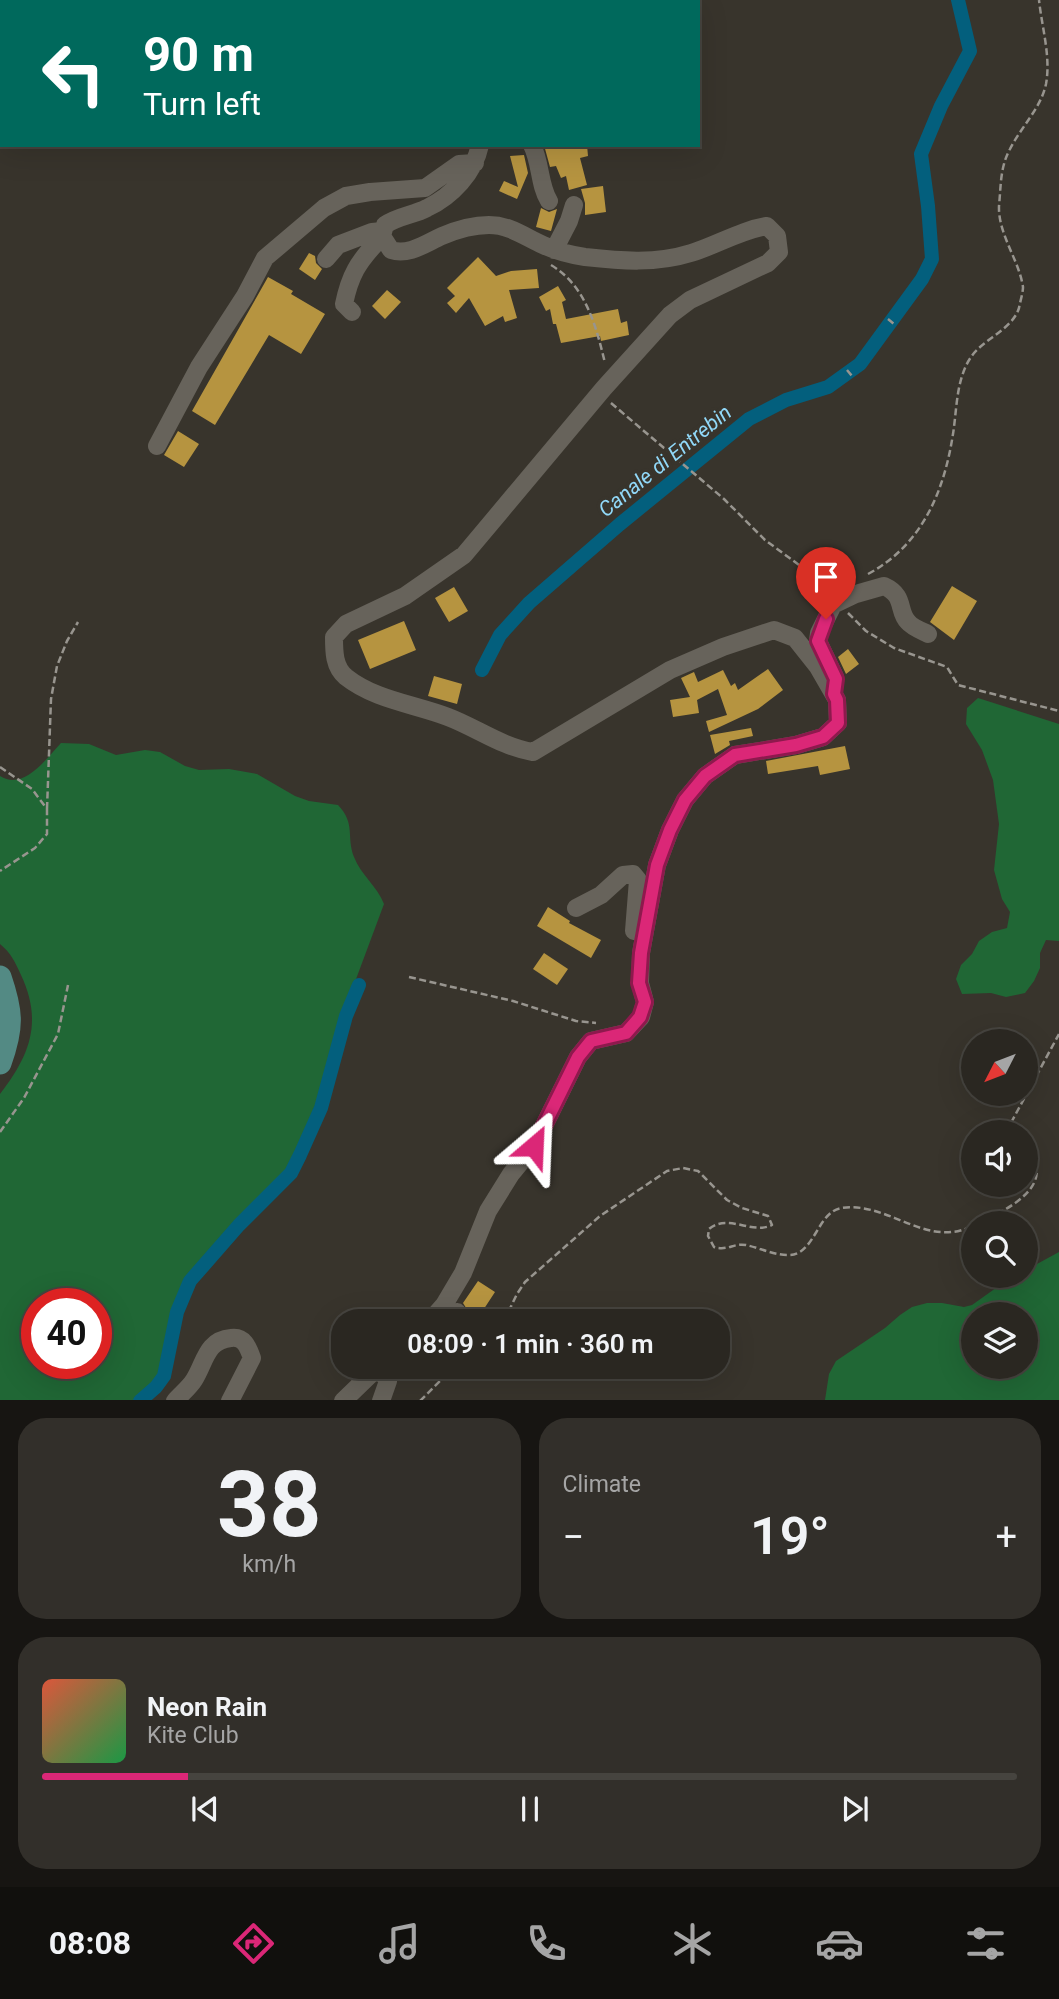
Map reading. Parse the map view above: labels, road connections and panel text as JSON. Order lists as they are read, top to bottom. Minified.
{"water":["Canale di Entrebin"],"north":"bottom left","page":{"turn":["90 m","Turn left"],"limit":"40","trip":"08:09 · 1 min · 360 m","tile":[["38","km/h"],"Climate"],"heat":["−","19°","+"],"song":["Neon Rain","Kite Club"],"tabs":"08:08"}}
